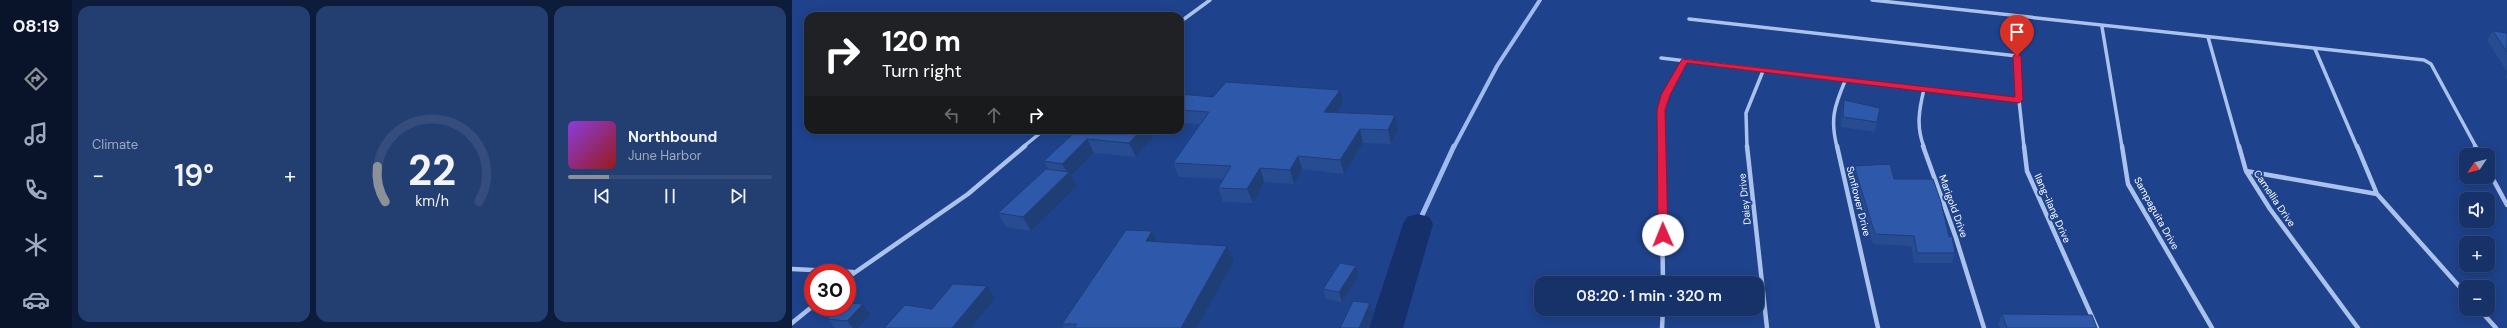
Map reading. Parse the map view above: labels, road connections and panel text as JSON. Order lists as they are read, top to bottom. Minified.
{"streets":{"street":["Camellia Drive","Daisy Drive","Sunflower Drive","Marigold Drive","Ilang-ilang Drive","Sampaguita Drive"]},"north":"bottom left","page":{"tabs":"08:19","tile":"Climate","turn":["120 m","Turn right"],"song":["Northbound","June Harbor"],"map_buttons":["+","−"],"heat":["−","19°","+"],"limit":"30","trip":"08:20 · 1 min · 320 m","gauge":["22","km/h"]}}
